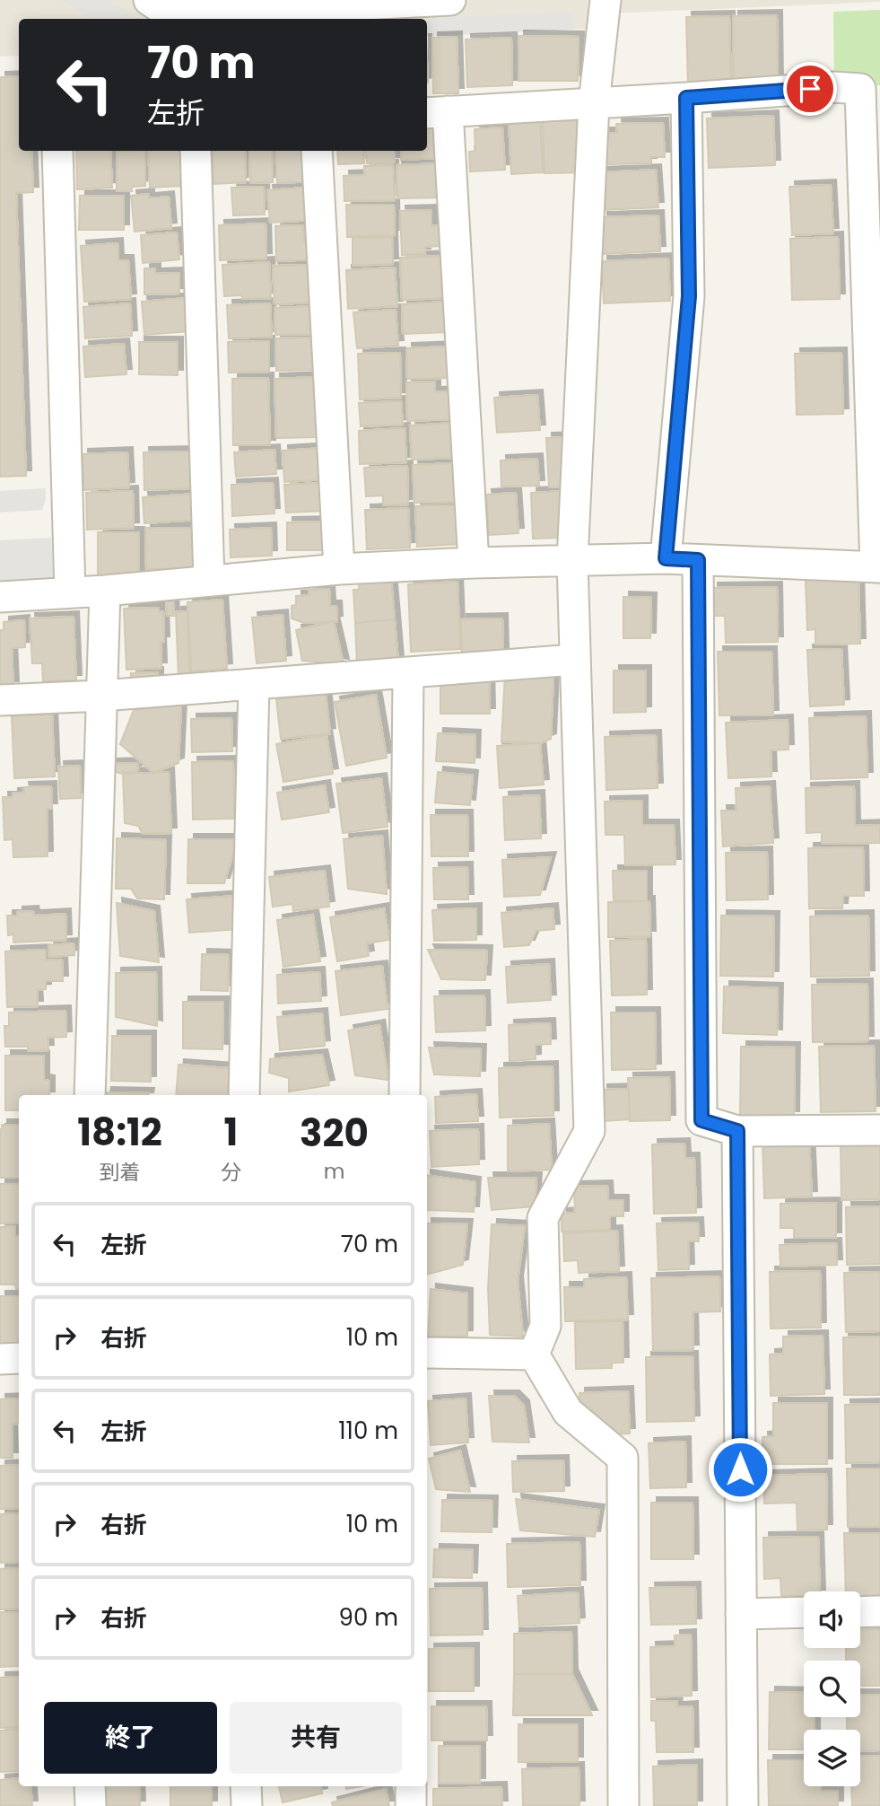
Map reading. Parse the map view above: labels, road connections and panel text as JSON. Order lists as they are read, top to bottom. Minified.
{"page":{"turn":["70 m","左折"],"eta":["18:12","到着","1","分","320","m"],"list":[{"name":"左折","value":"70 m"},{"name":"右折","value":"10 m"},{"name":"左折","value":"110 m"},{"name":"右折","value":"10 m"},{"name":"右折","value":"90 m"}],"buttons":["終了","共有"]}}
